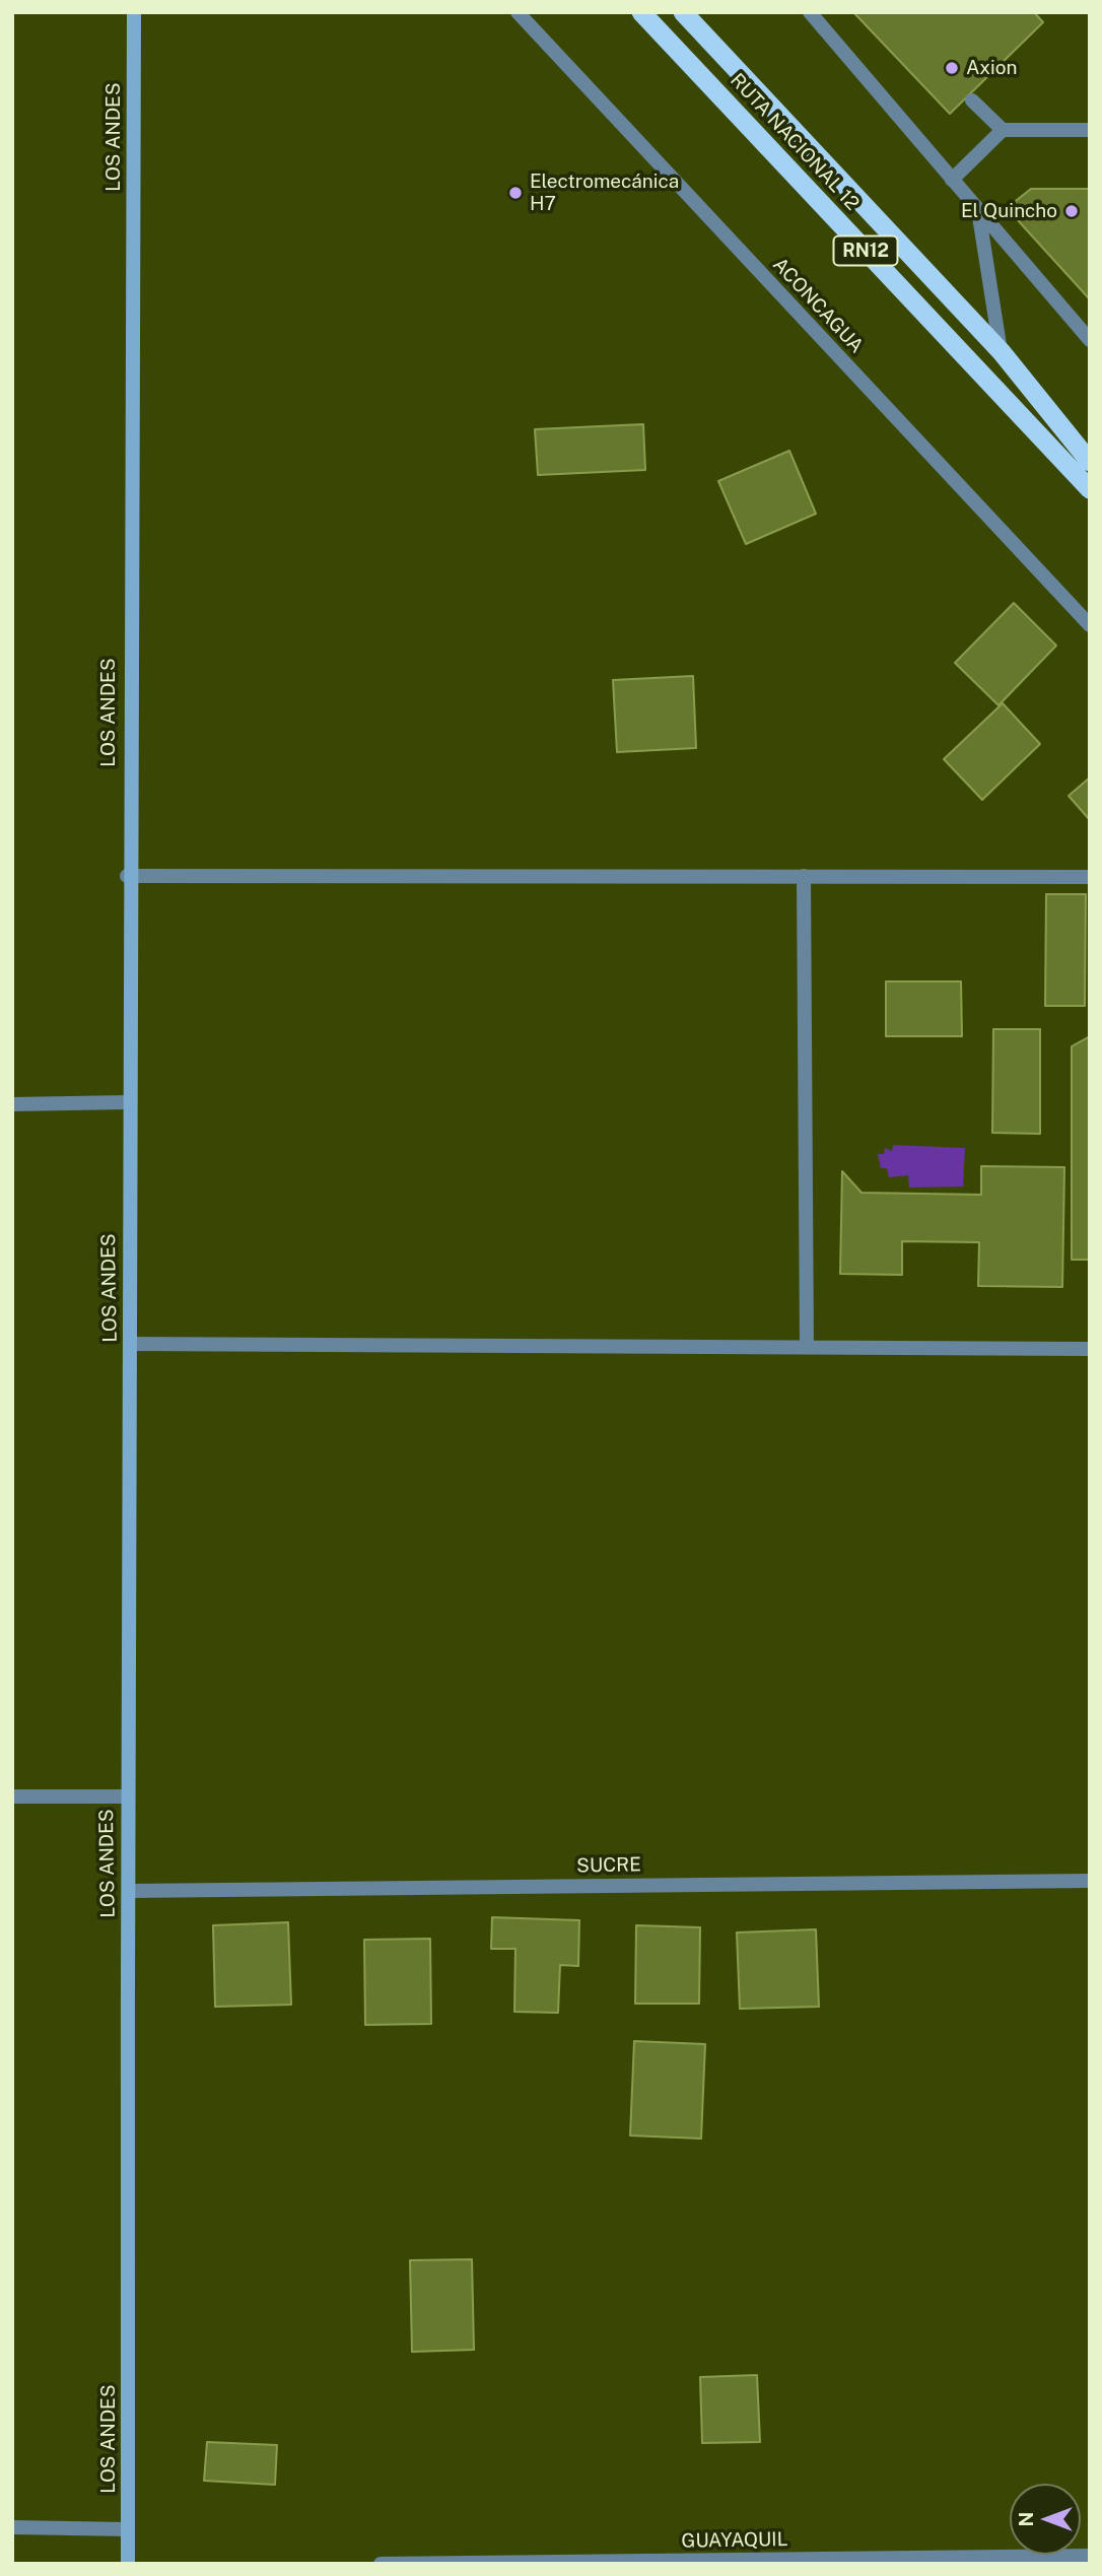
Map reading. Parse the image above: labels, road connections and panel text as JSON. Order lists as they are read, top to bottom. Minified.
{"streets":{"highway":["RUTA NACIONAL 12","RN12"],"main road":["LOS ANDES"],"street":["ACONCAGUA","SUCRE","GUAYAQUIL"]},"crossings":[["LOS ANDES","SUCRE"]],"places":["Axion","Electromecánica H7","El Quincho"],"north":"left"}
